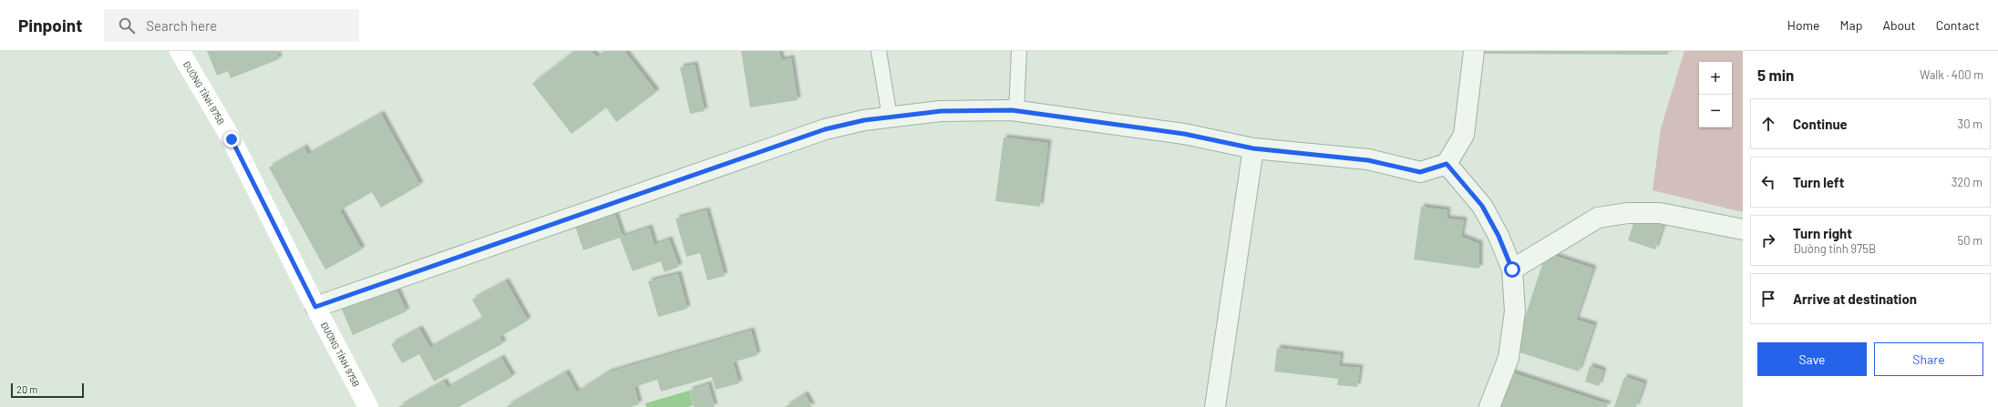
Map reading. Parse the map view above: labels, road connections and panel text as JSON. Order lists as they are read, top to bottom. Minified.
{"streets":{"main road":["ĐƯỜNG TỈNH 975B"]},"scale_bar":"20 m","page":{"header":"Pinpoint","search":"Search here","nav":["Home","Map","About","Contact"],"heading":["5 min","Walk · 400 m"],"map_buttons":["+","−"],"list":[["Continue","30 m"],["Turn left","320 m"],["Turn right","Đường tỉnh 975B","50 m"],"Arrive at destination"],"buttons":["Save","Share"],"scale":"20 m"}}
